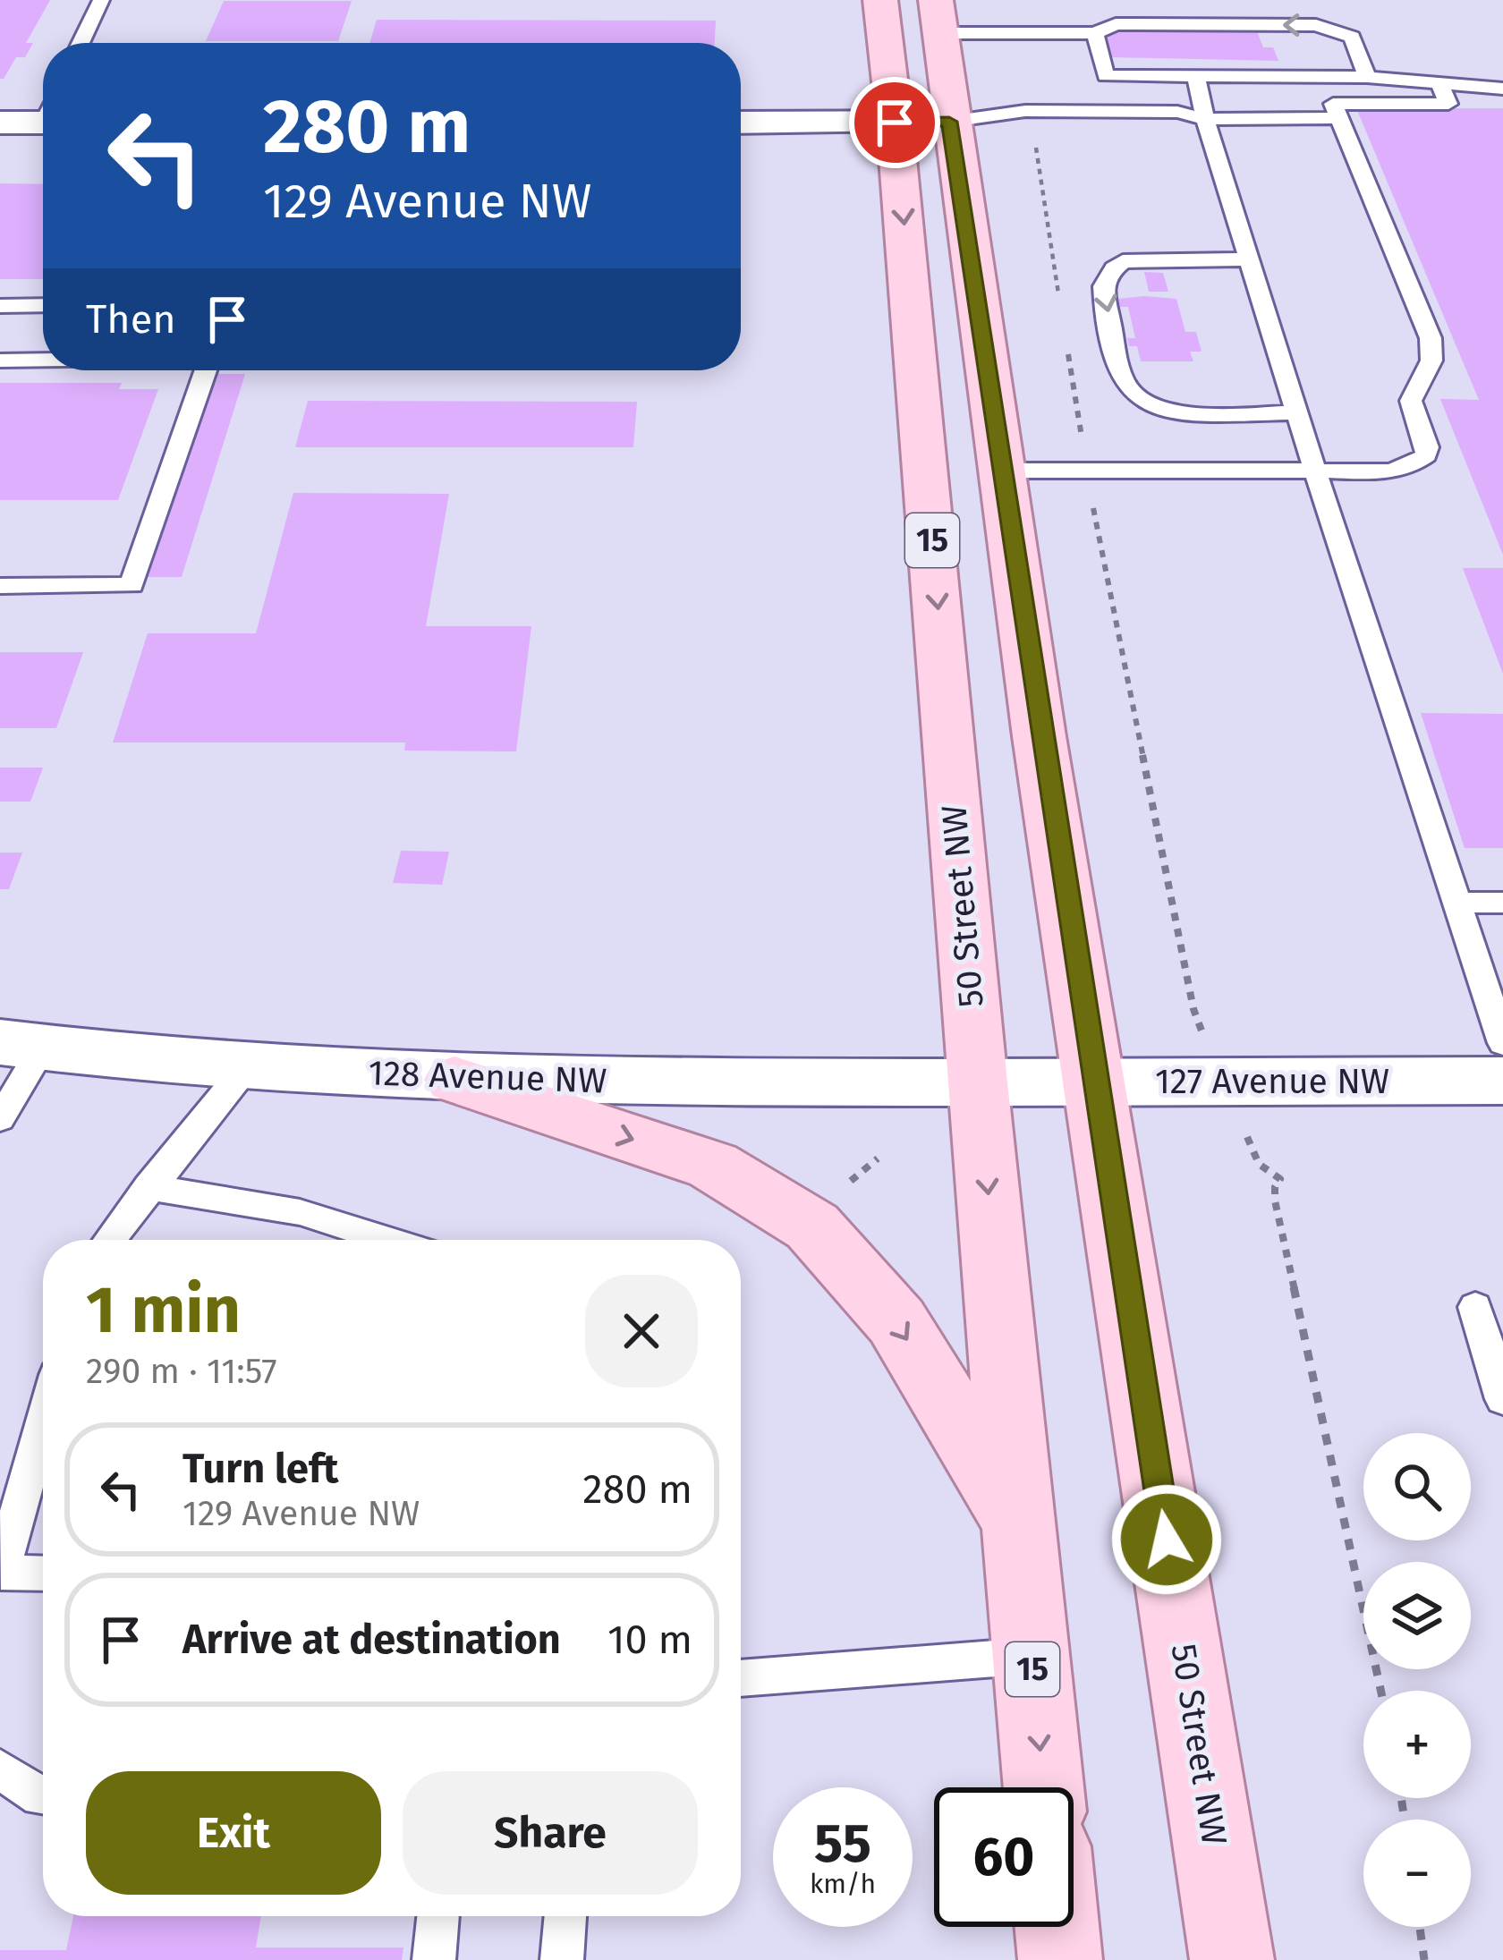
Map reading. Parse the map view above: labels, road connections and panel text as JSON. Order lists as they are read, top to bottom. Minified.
{"streets":{"main road":["15","50 Street NW"],"street":["128 Avenue NW","127 Avenue NW"]},"crossings":[["50 Street NW","128 Avenue NW"],["50 Street NW","127 Avenue NW"],["128 Avenue NW","127 Avenue NW"]],"page":{"turn":["280 m","129 Avenue NW"],"then":"Then","heading":["1 min","290 m · 11:57"],"list":[{"name":"Turn left","note":"129 Avenue NW","value":"280 m"},{"name":"Arrive at destination","value":"10 m"}],"map_buttons":["+","−"],"buttons":["Exit","Share"],"speed":"55 km/h","limit":"60"}}
